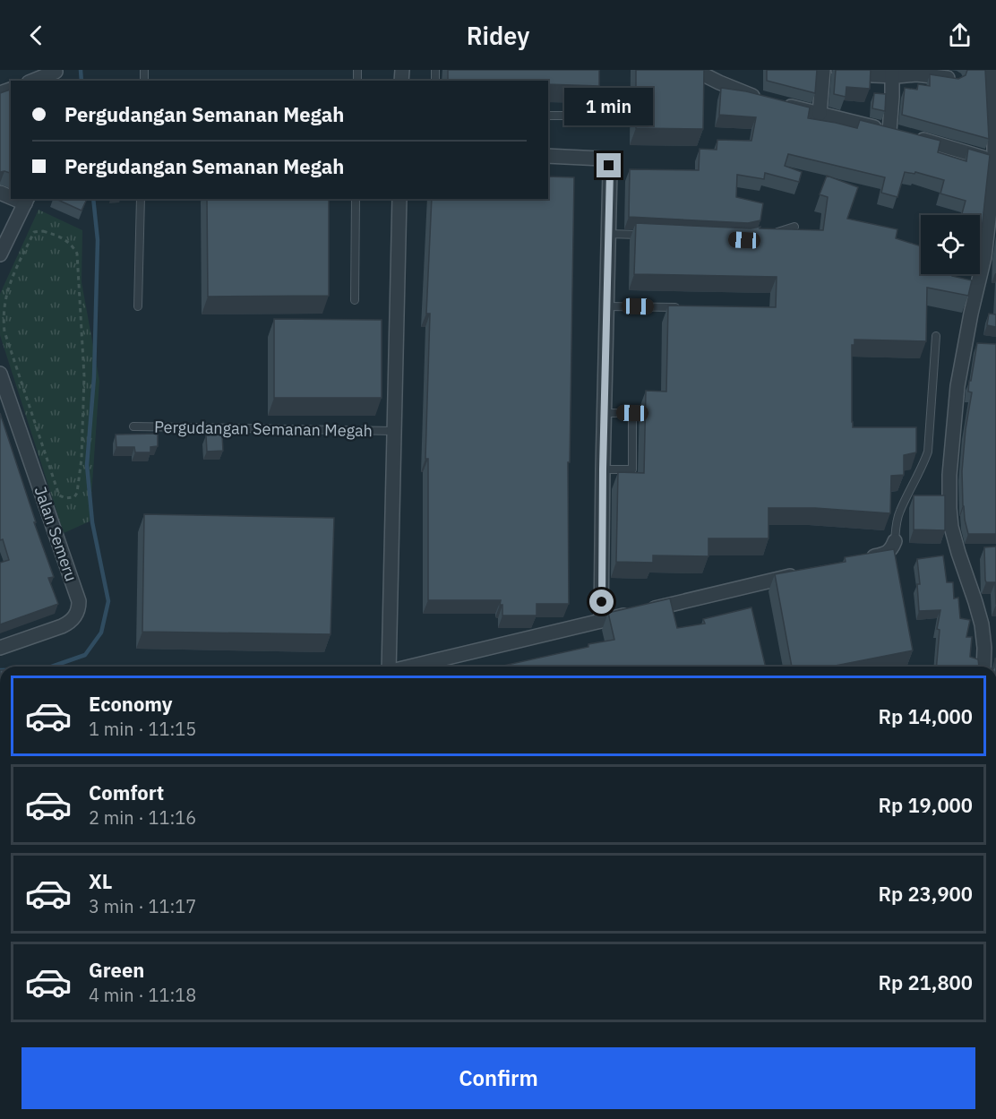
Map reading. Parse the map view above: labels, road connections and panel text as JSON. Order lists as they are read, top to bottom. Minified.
{"streets":{"street":["Pergudangan Semanan Megah","Jalan Semeru"]},"page":{"header":"Ridey","banner":["Pergudangan Semanan Megah","Pergudangan Semanan Megah"],"bubble":"1 min","list":[{"name":"Economy","note":"1 min · 11:15","value":"Rp 14,000"},{"name":"Comfort","note":"2 min · 11:16","value":"Rp 19,000"},{"name":"XL","note":"3 min · 11:17","value":"Rp 23,900"},{"name":"Green","note":"4 min · 11:18","value":"Rp 21,800"}],"buttons":"Confirm"}}
